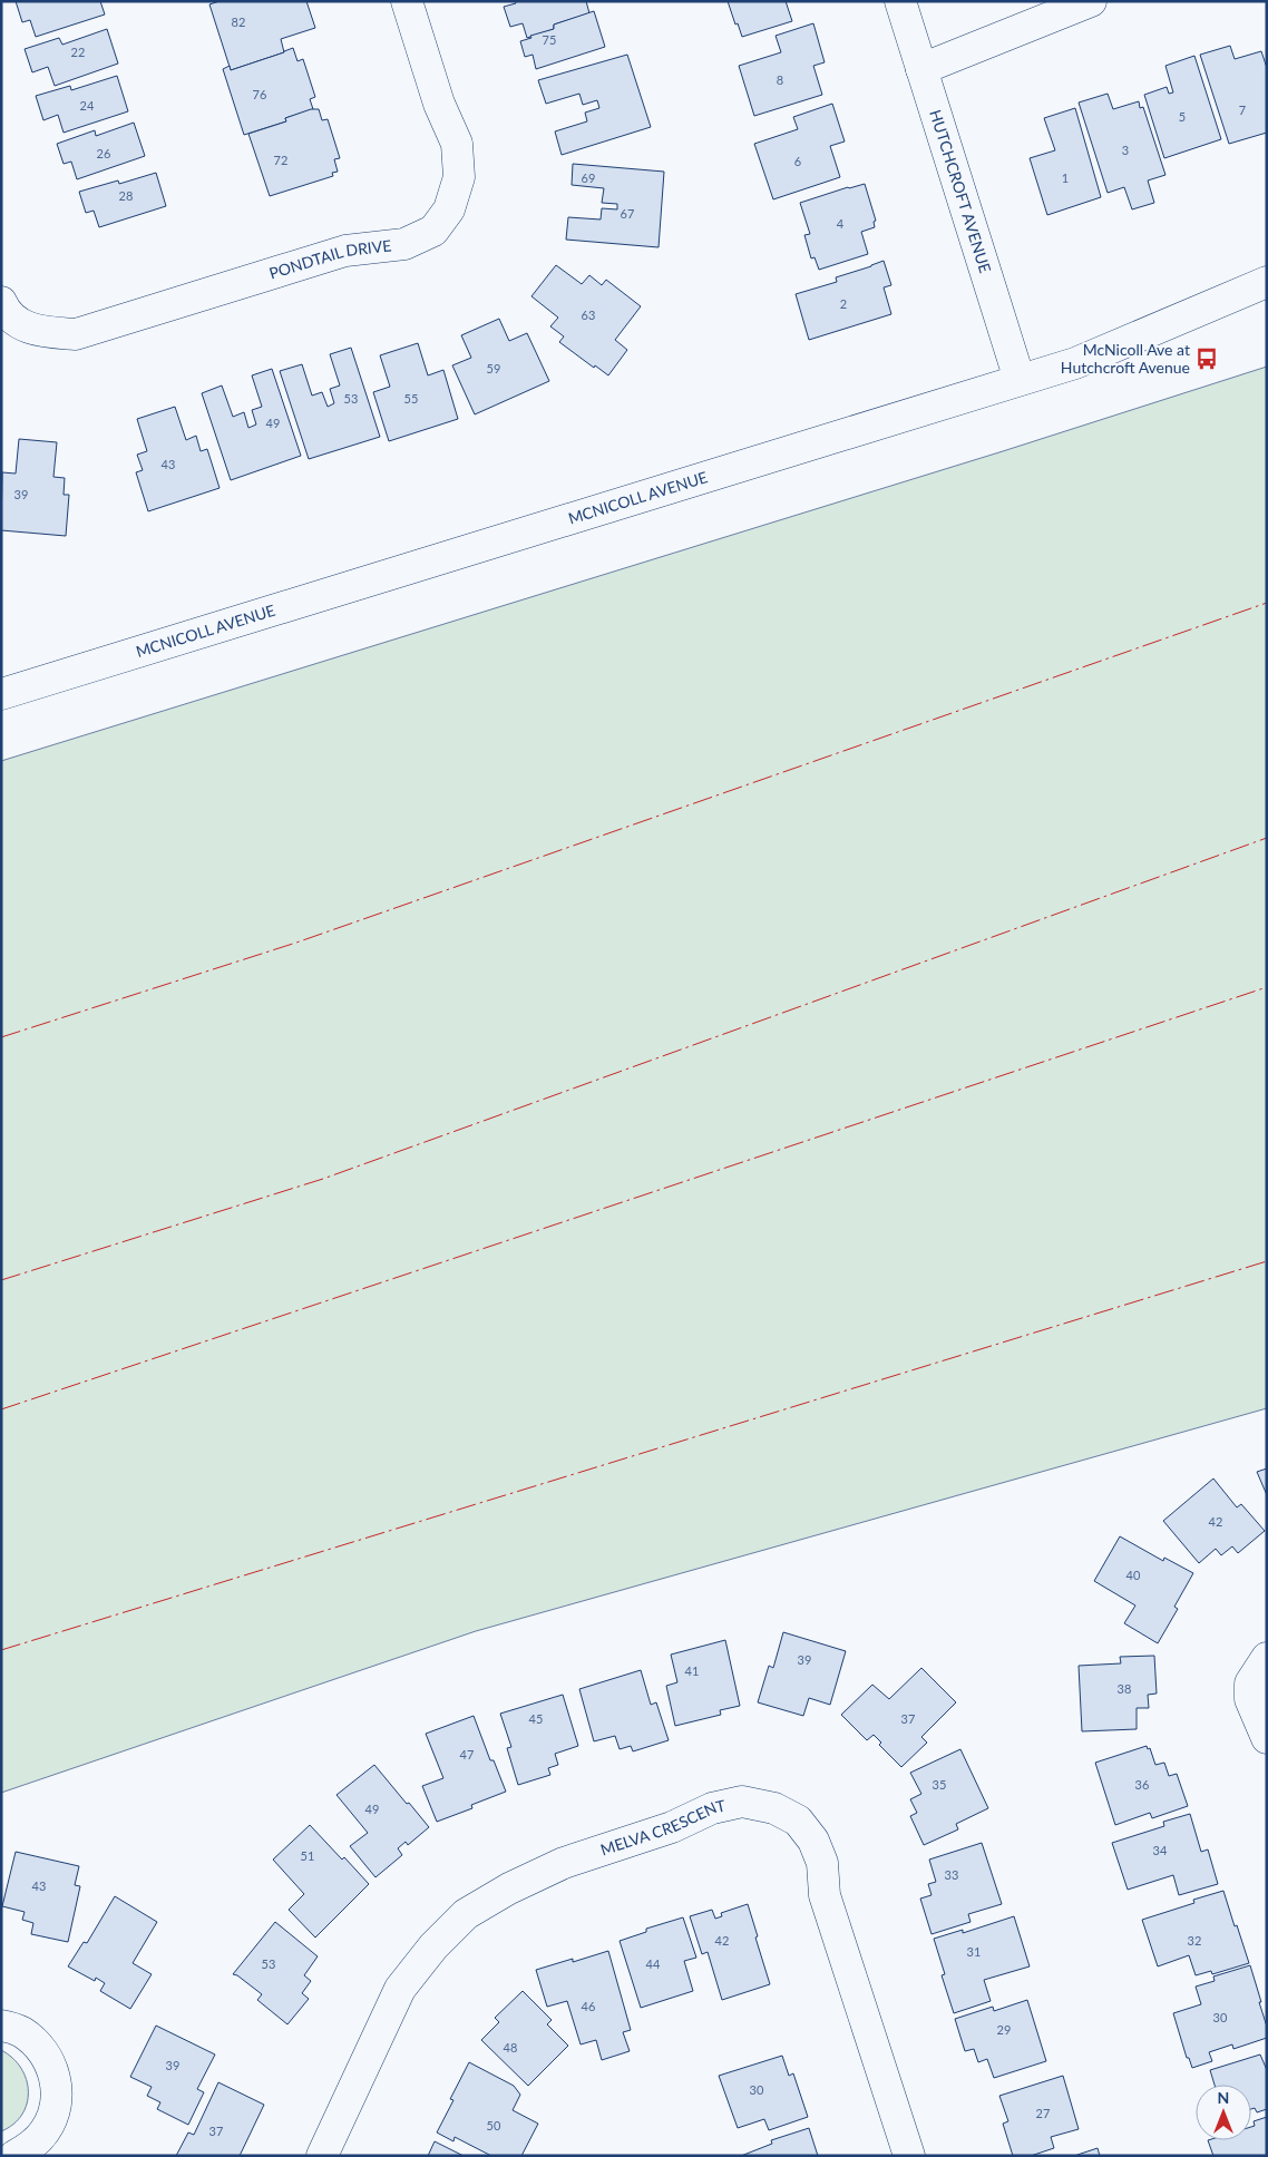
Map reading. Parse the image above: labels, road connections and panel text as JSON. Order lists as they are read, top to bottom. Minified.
{"streets":{"street":["HUTCHCROFT AVENUE","PONDTAIL DRIVE","MCNICOLL AVENUE","MELVA CRESCENT"]},"crossings":[["HUTCHCROFT AVENUE","MCNICOLL AVENUE"]],"places":{"bus stop":["McNicoll Ave at Hutchcroft Avenue"]},"house_numbers":["82","75","22","8","76","24","7","5","3","26","72","6","69","1","28","67","4","2","63","59","53","55","49","43","39","42","40","39","41","38","45","37","47","35","36","49","34","51","33","43","42","32","31","53","44","46","30","29","48","39","30","27","50","37"],"north":"top"}
